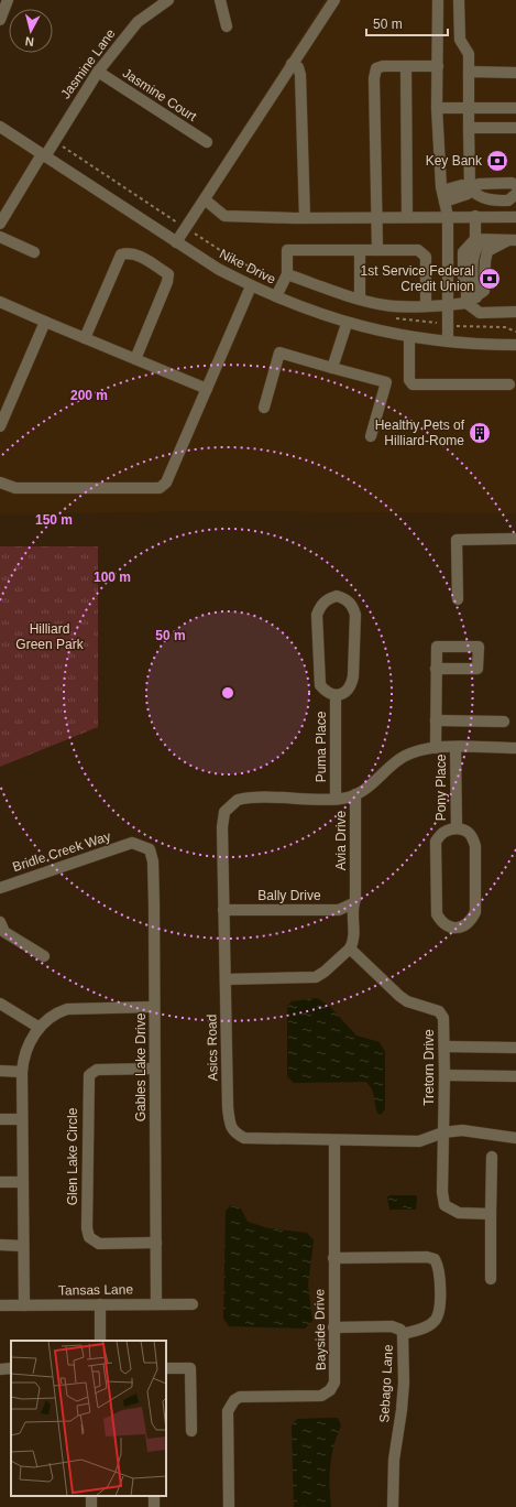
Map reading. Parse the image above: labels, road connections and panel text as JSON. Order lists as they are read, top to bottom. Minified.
{"streets":{"street":["Jasmine Lane","Jasmine Court","Nike Drive","Puma Place","Pony Place","Avia Drive","Bridle Creek Way","Bally Drive","Asics Road","Gables Lake Drive","Tretorn Drive","Glen Lake Circle","Tansas Lane","Bayside Drive","Sebago Lane"]},"crossings":[["Jasmine Lane","Jasmine Court"],["Jasmine Lane","Nike Drive"],["Puma Place","Asics Road"],["Pony Place","Avia Drive"],["Avia Drive","Bally Drive"],["Avia Drive","Asics Road"],["Avia Drive","Tretorn Drive"],["Bridle Creek Way","Gables Lake Drive"],["Bally Drive","Asics Road"],["Asics Road","Tretorn Drive"],["Asics Road","Bayside Drive"],["Gables Lake Drive","Glen Lake Circle"],["Gables Lake Drive","Tansas Lane"],["Bayside Drive","Sebago Lane"]],"parks":["Hilliard Green Park"],"places":{"bank":["Key Bank","1st Service Federal Credit Union"],"building":["Healthy Pets of Hilliard-Rome"]},"scale_bar":"50 m","north":"bottom","rings":["200 m","150 m","100 m","50 m"]}
